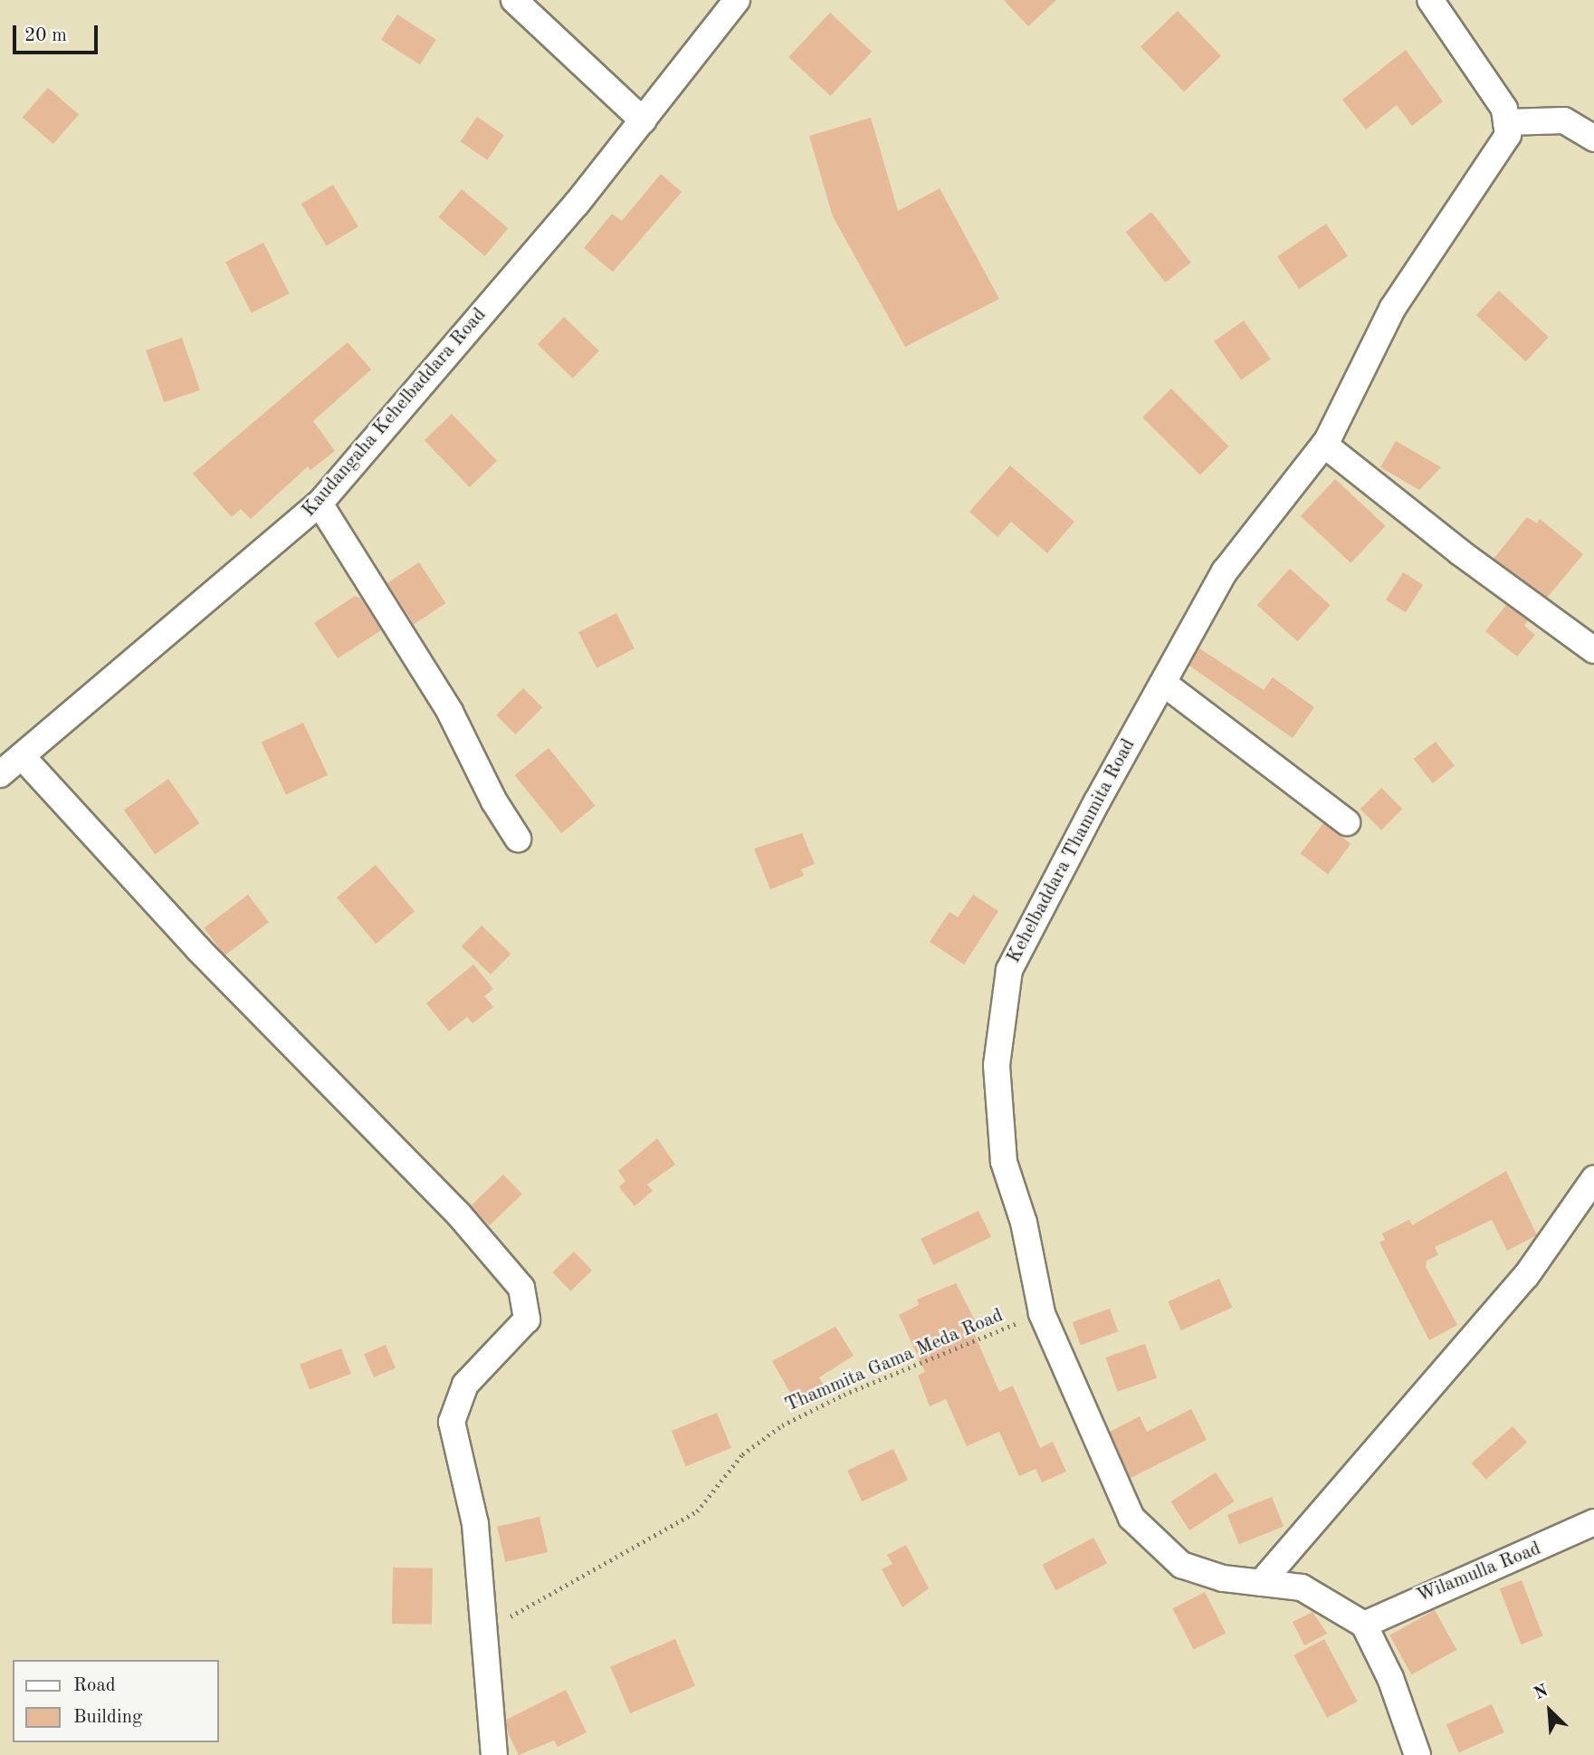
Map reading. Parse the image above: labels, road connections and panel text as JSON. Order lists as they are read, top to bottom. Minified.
{"streets":{"street":["Kaudangaha Kehelbaddara Road","Kehelbaddara Thammita Road","Wilamulla Road"],"path":["Thammita Gama Meda Road"]},"crossings":[["Kehelbaddara Thammita Road","Thammita Gama Meda Road"],["Kehelbaddara Thammita Road","Wilamulla Road"]],"legend":["Road","Building"],"scale_bar":"20 m","north":"top left"}
